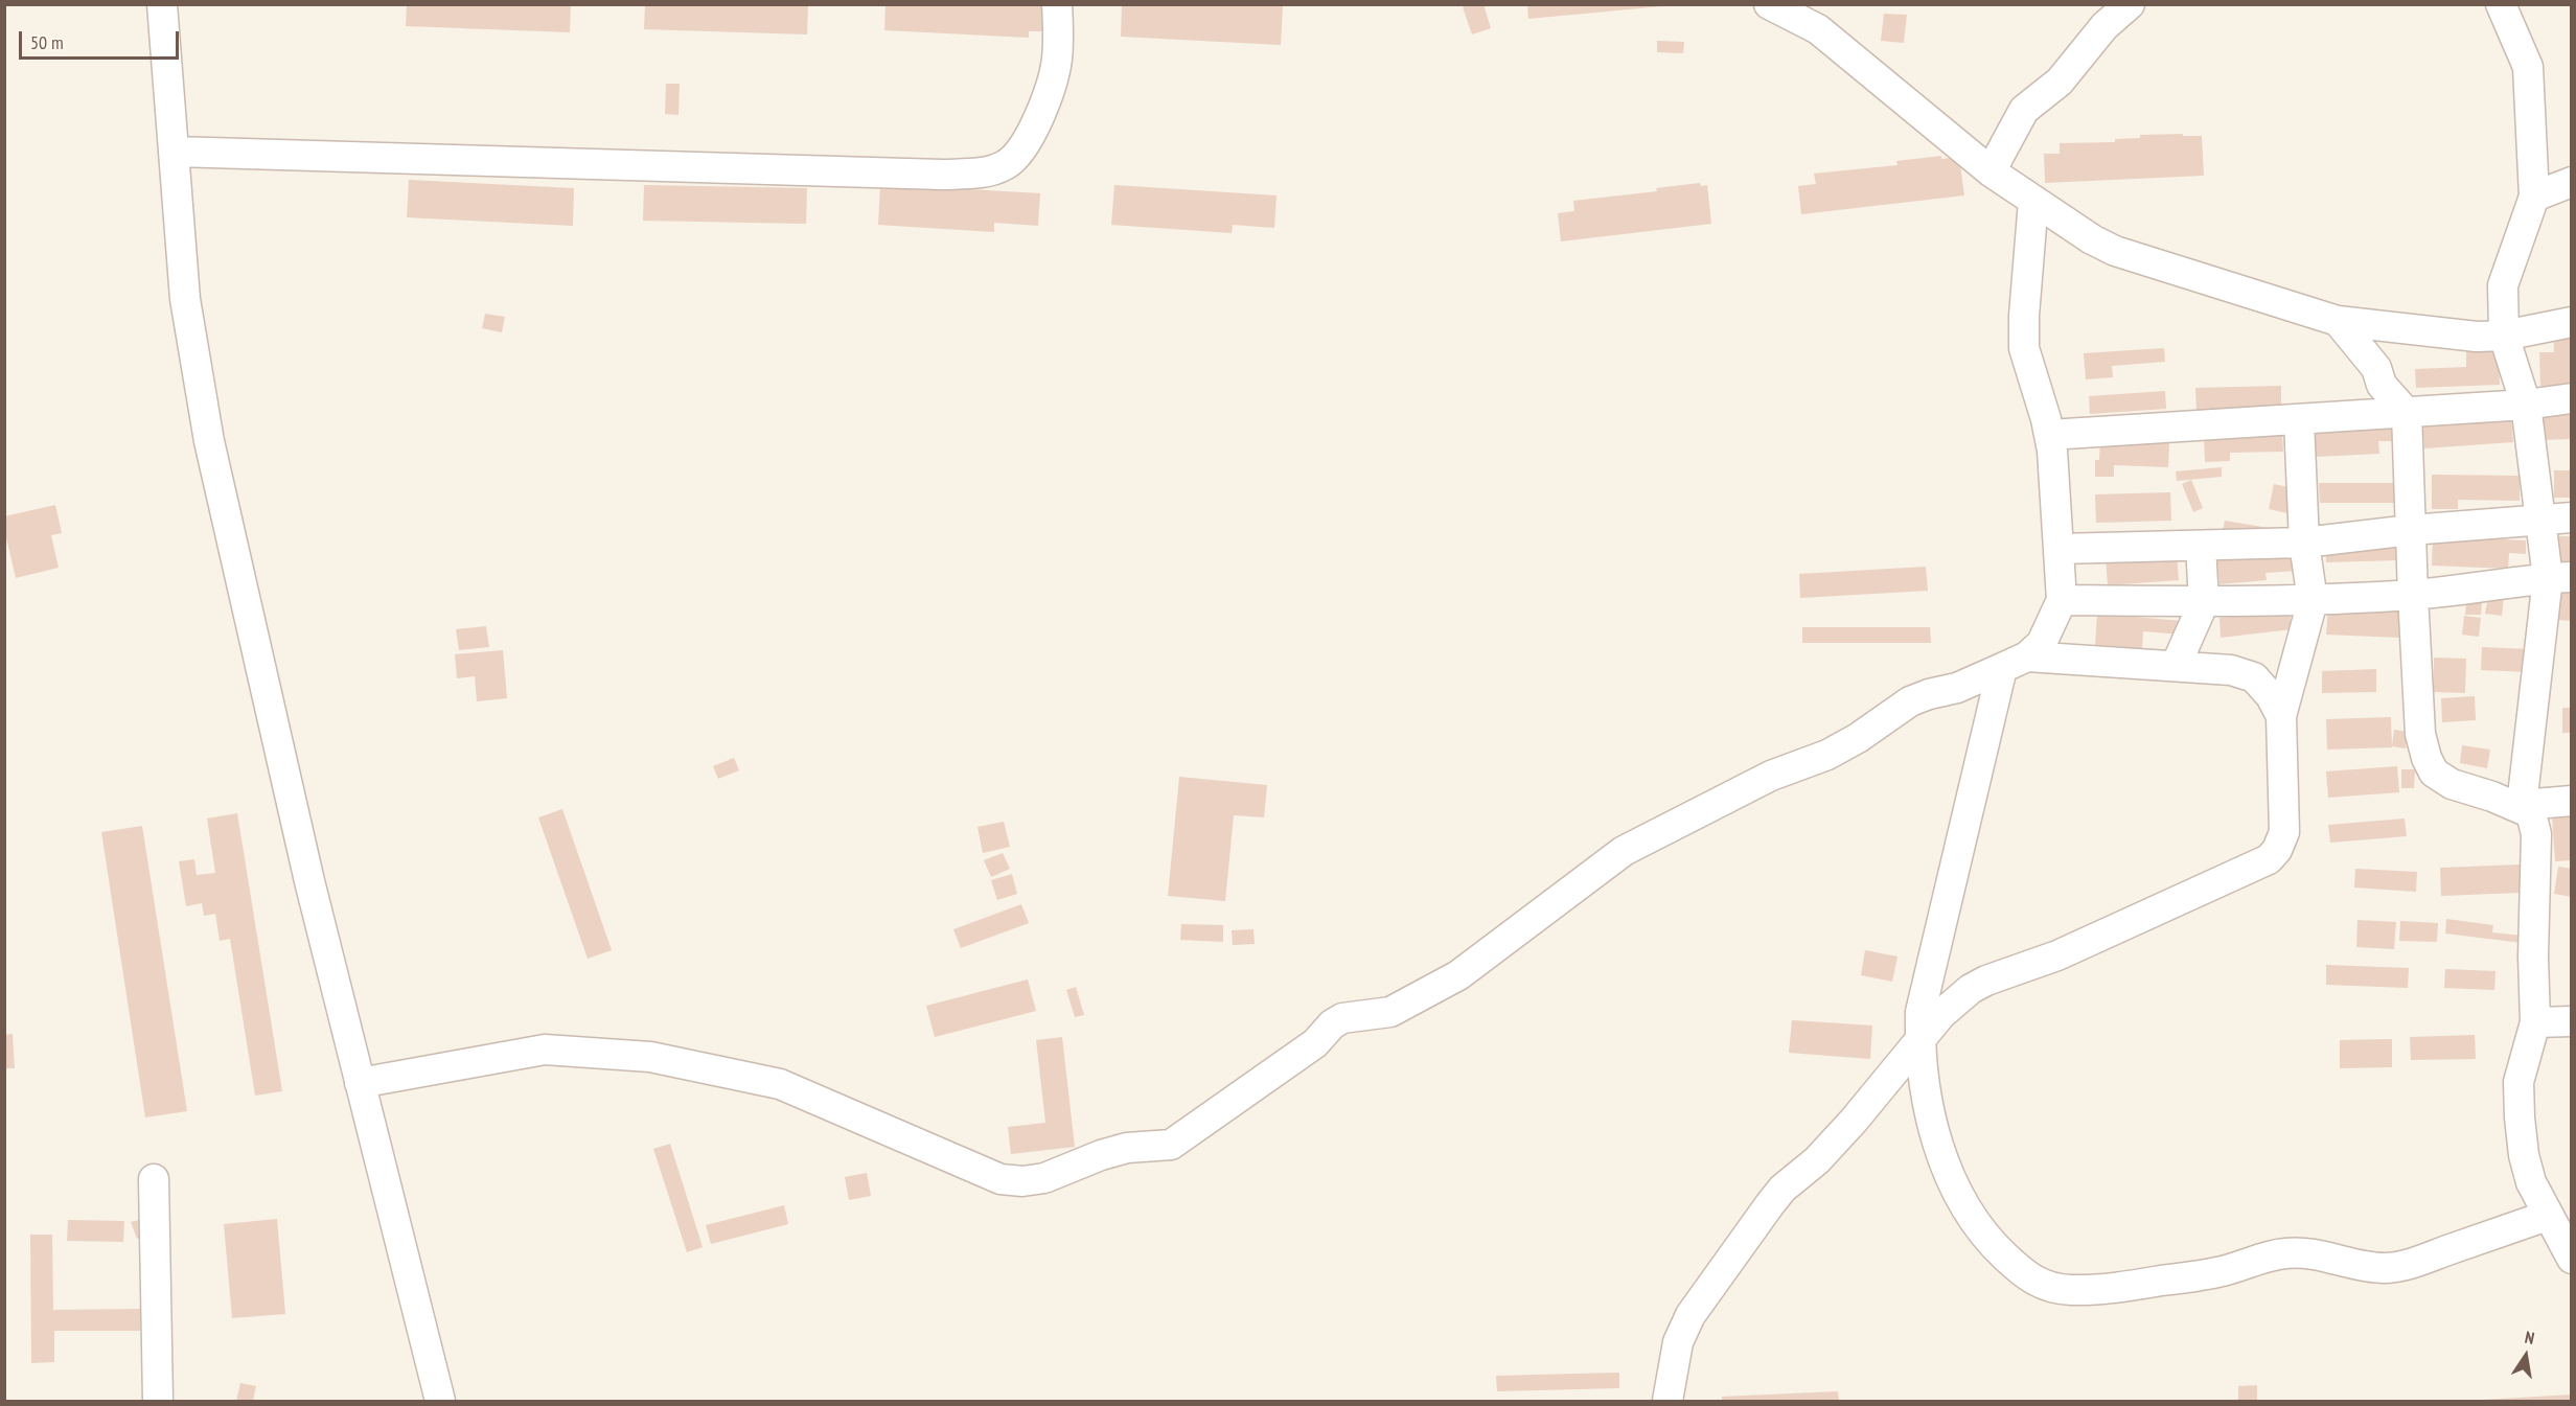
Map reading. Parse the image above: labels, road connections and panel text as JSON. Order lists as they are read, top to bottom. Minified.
{"scale_bar":"50 m","north":"top"}
